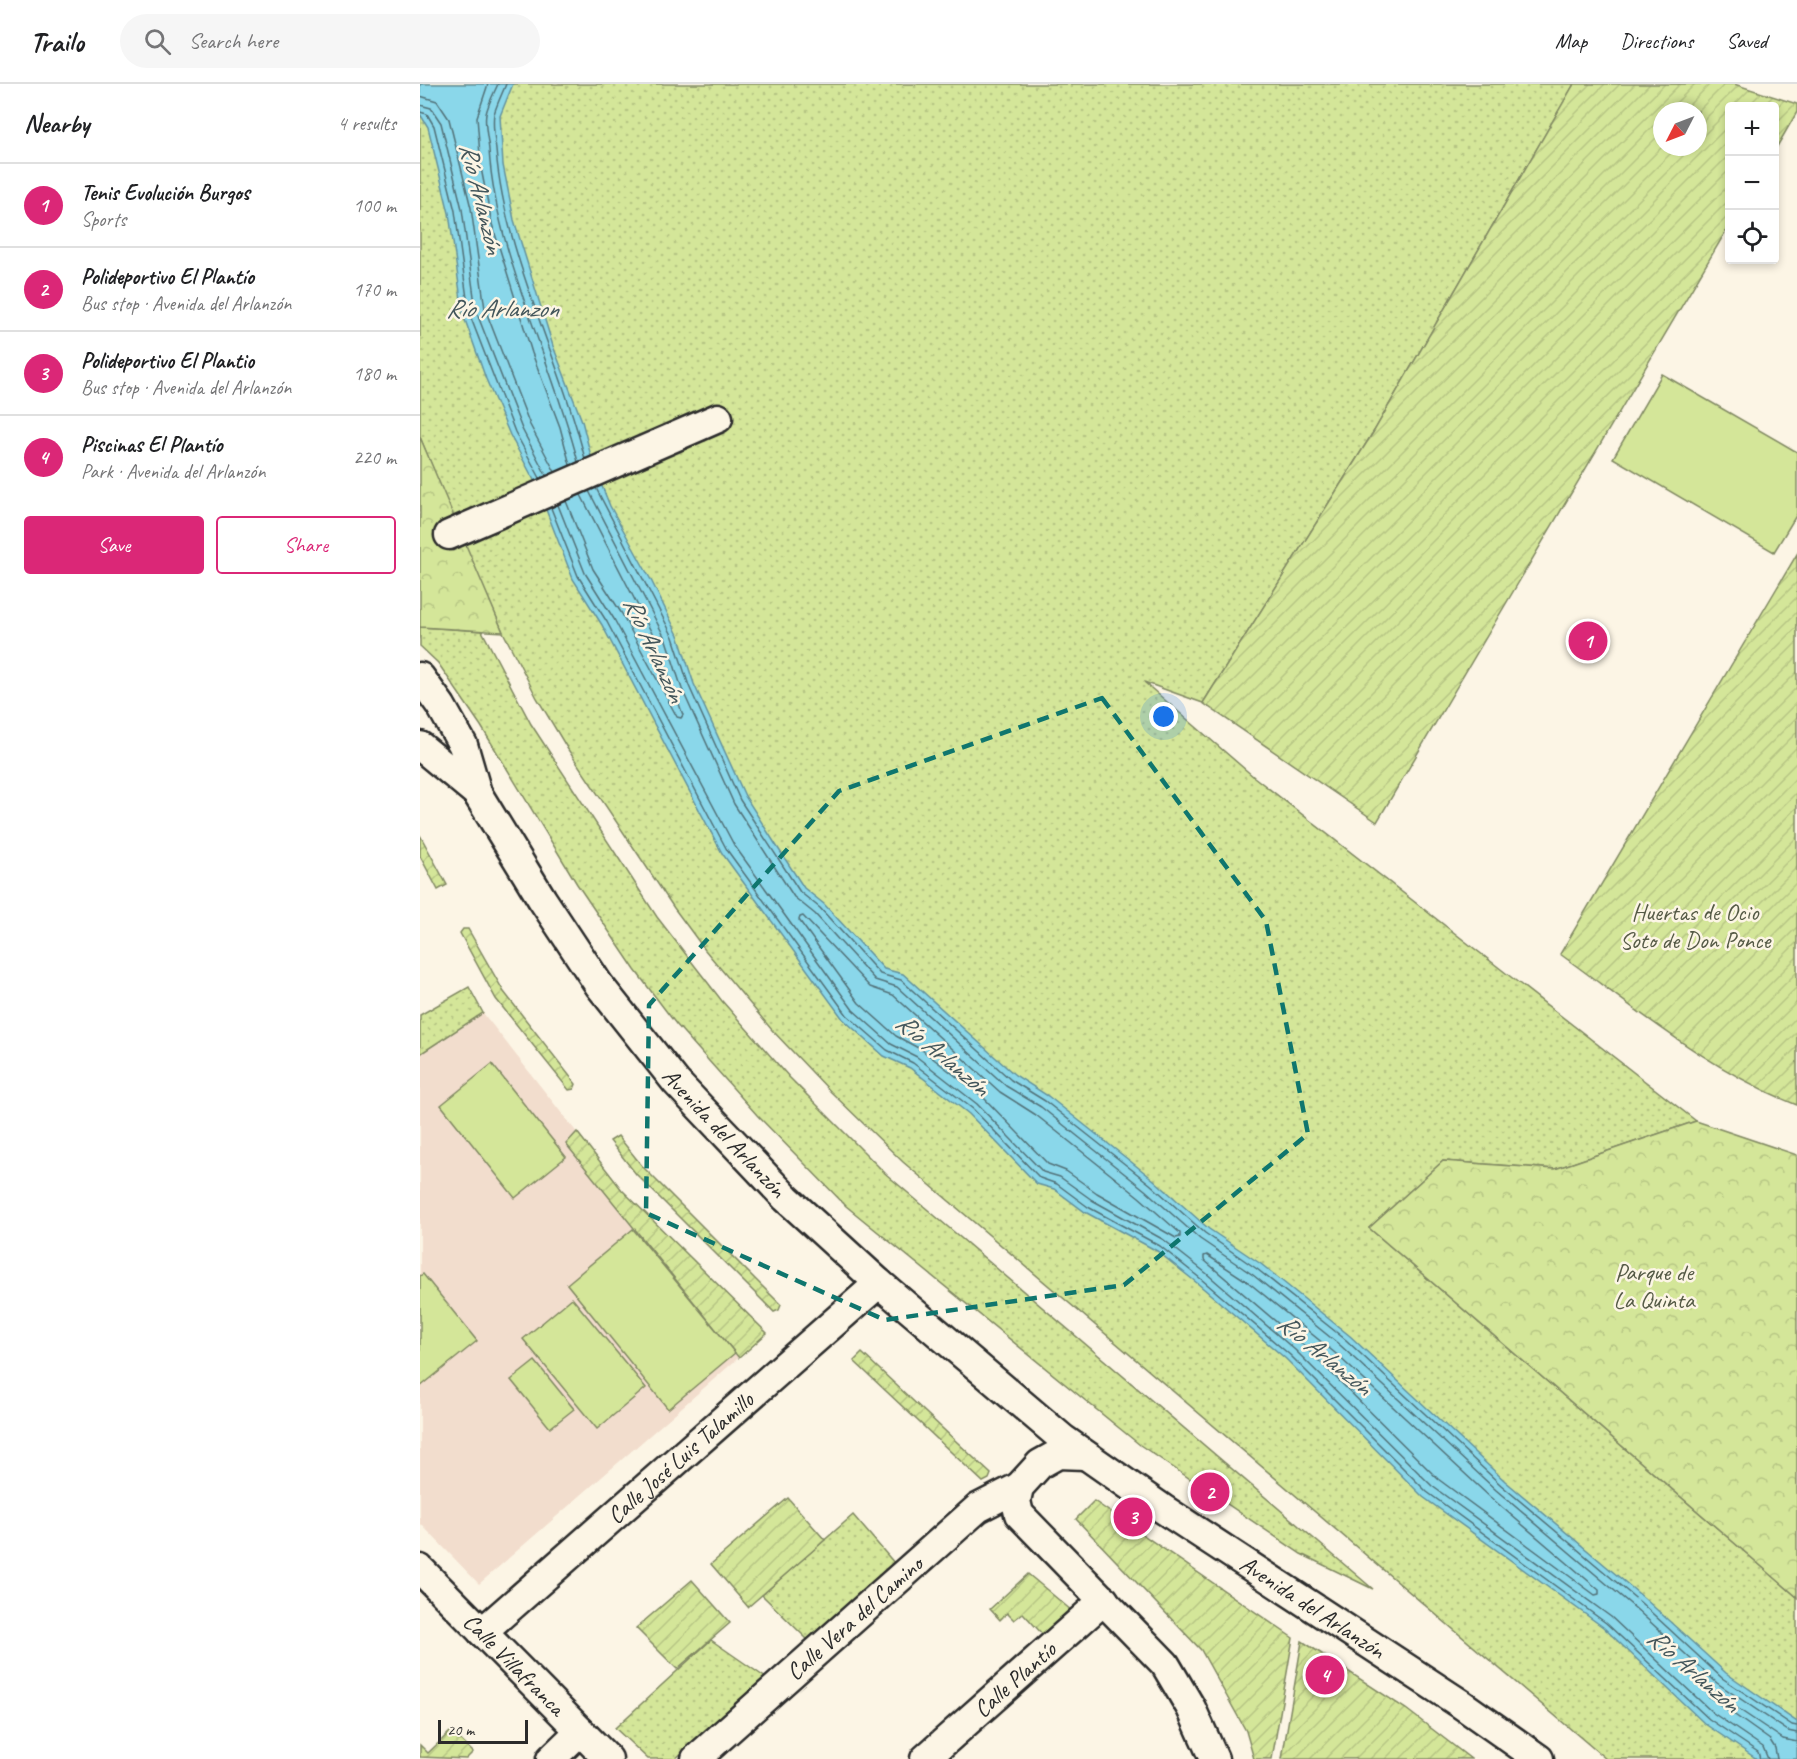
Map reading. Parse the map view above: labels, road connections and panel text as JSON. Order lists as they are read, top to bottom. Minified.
{"streets":{"street":["Avenida del Arlanzón","Calle José Luis Talamillo","Calle Vera del Camino","Calle Villafranca","Calle Plantío"]},"crossings":[["Avenida del Arlanzón","Calle José Luis Talamillo"],["Calle José Luis Talamillo","Calle Villafranca"]],"water":["Río Arlanzón","Río Arlanzon"],"parks":["Huertas de Ocio Soto de Don Ponce","Parque de La Quinta"],"scale_bar":"20 m","north":"bottom left","page":{"header":"Trailo","search":"Search here","nav":["Map","Directions","Saved"],"heading":["Nearby","4 results"],"map_buttons":["+","−"],"list":[{"mark":"1","name":"Tenis Evolución Burgos","note":"Sports","value":"100 m"},{"mark":"2","name":"Polideportivo El Plantío","note":"Bus stop · Avenida del Arlanzón","value":"170 m"},{"mark":"3","name":"Polideportivo El Plantio","note":"Bus stop · Avenida del Arlanzón","value":"180 m"},{"mark":"4","name":"Piscinas El Plantío","note":"Park · Avenida del Arlanzón","value":"220 m"}],"buttons":["Save","Share"],"pins":["1","2","3","4"],"scale":"20 m"}}
